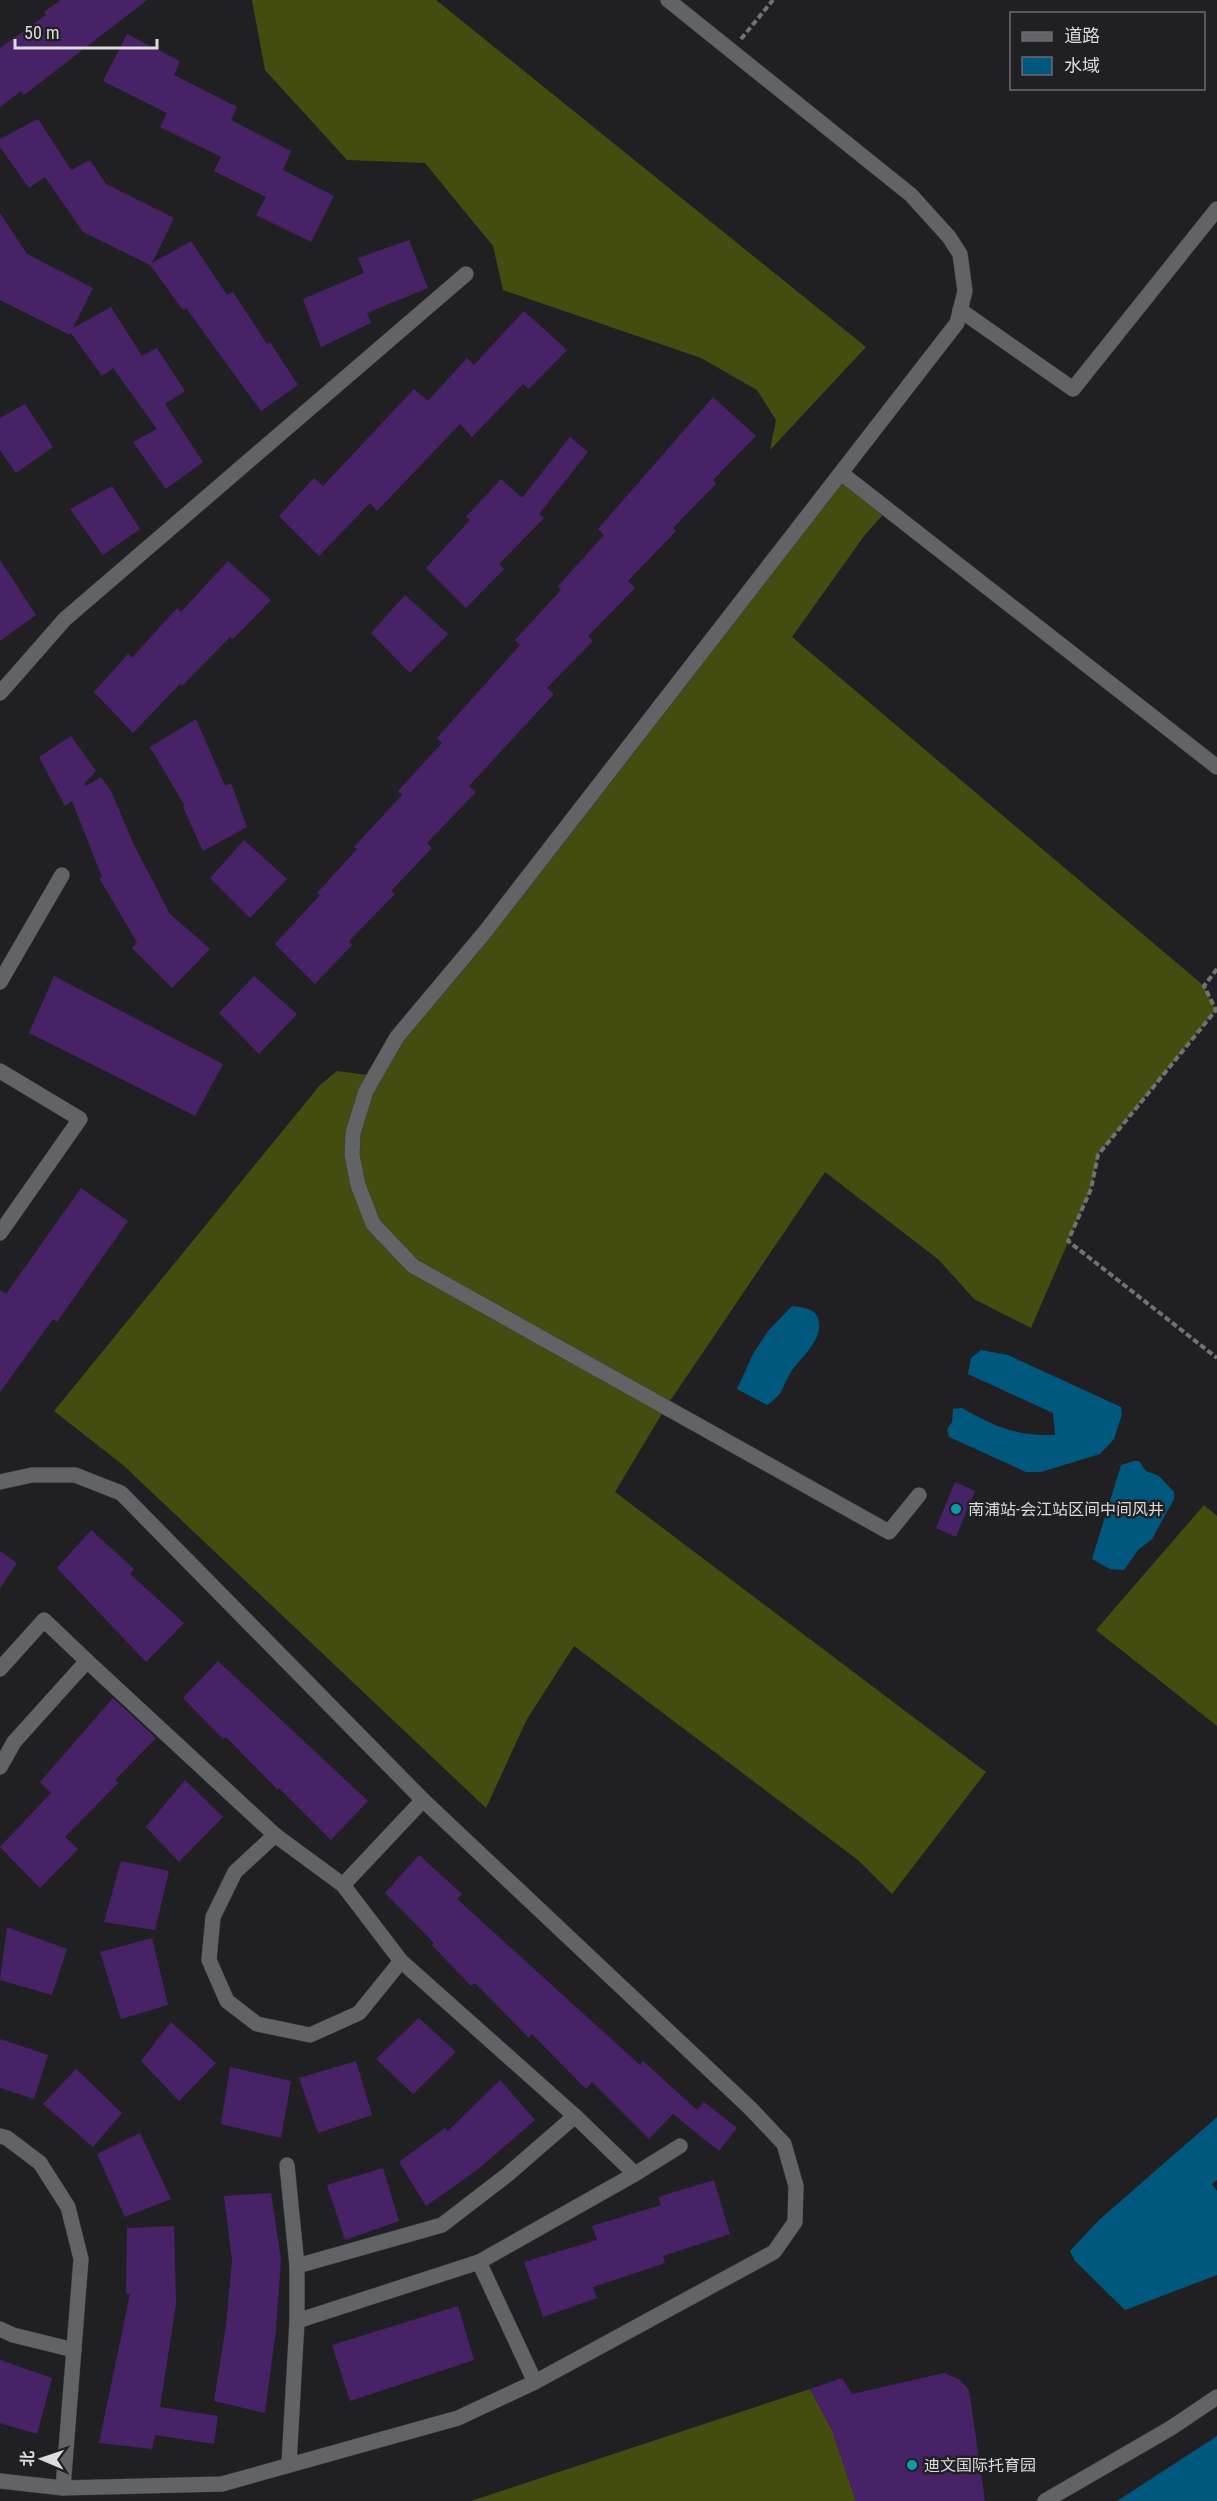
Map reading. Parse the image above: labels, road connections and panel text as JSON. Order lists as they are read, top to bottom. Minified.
{"places":["南浦站-会江站区间中间风井","迪文国际托育园"],"legend":["道路","水域"],"scale_bar":"50 m","north":"left"}
